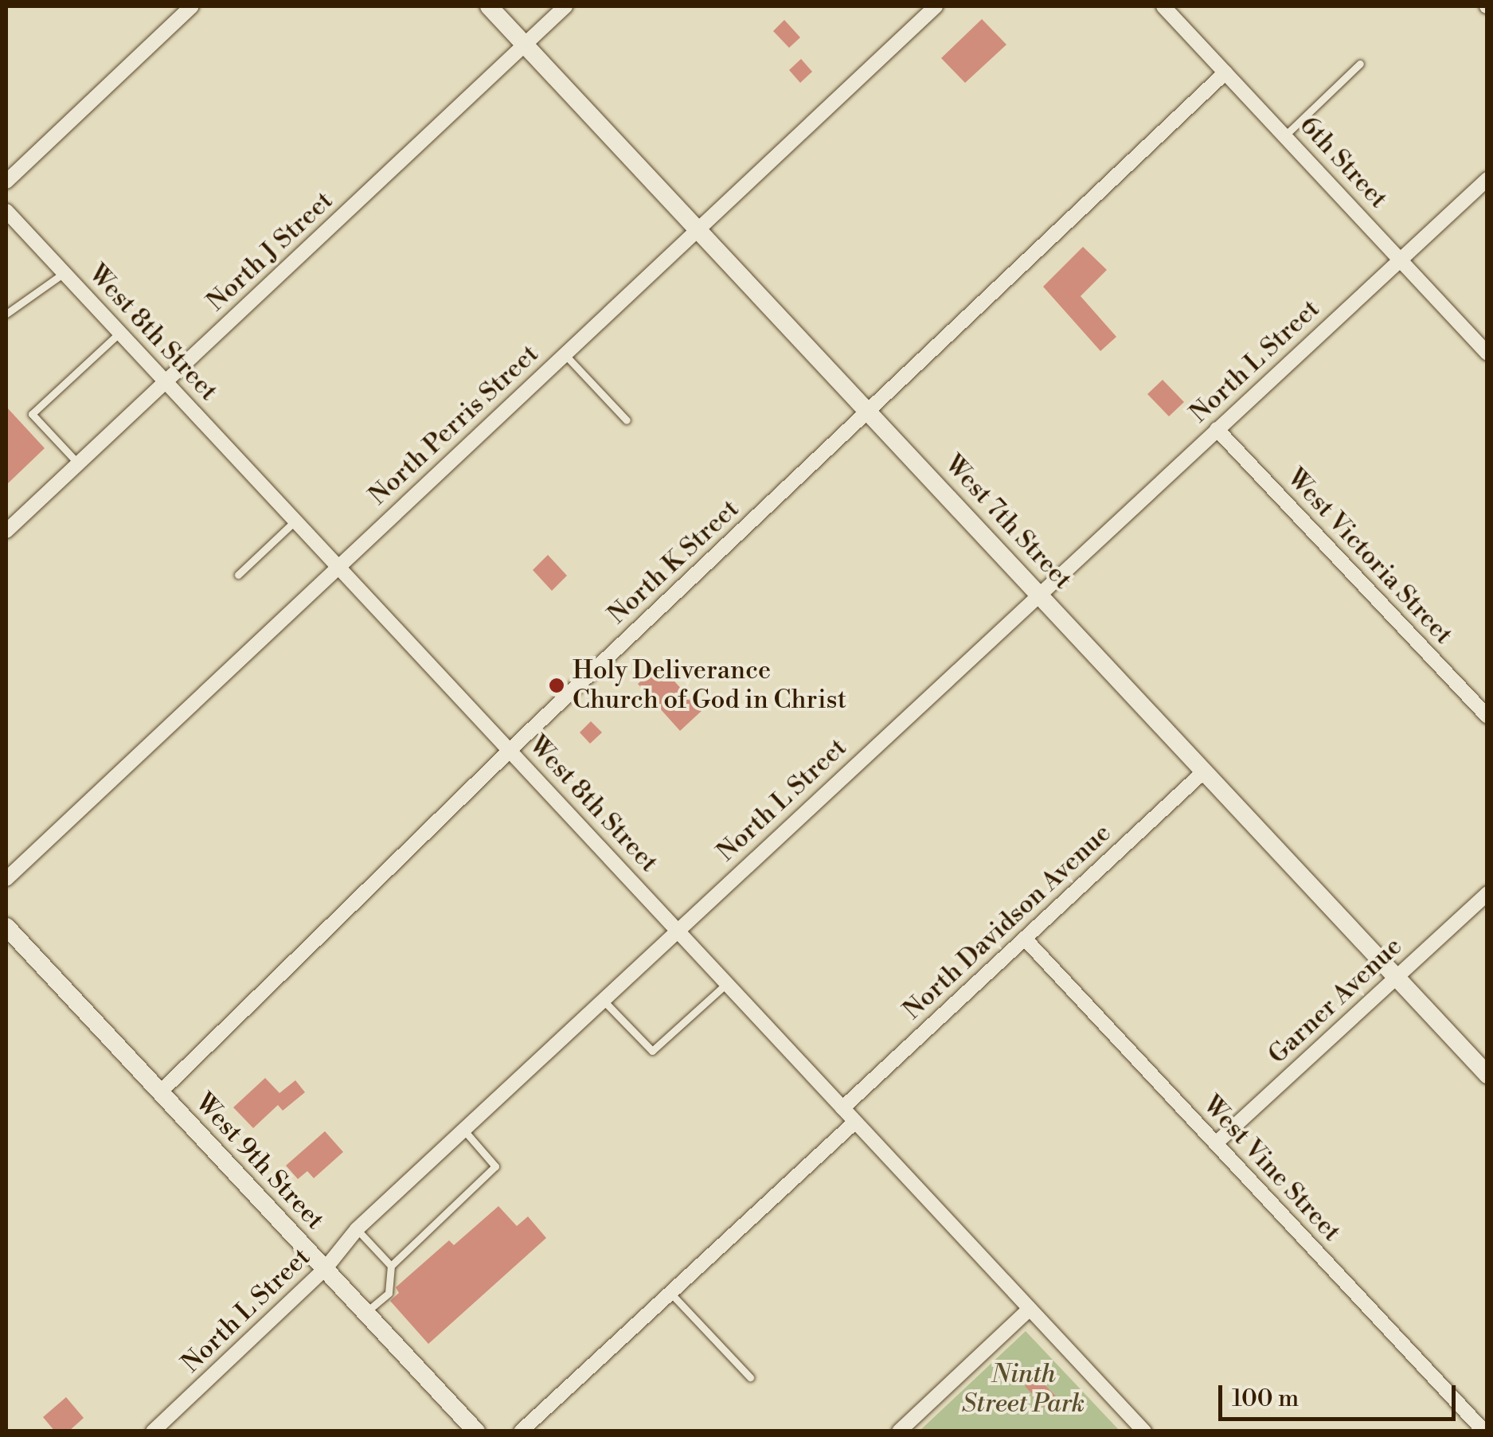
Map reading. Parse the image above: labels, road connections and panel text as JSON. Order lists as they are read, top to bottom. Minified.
{"streets":{"street":["6th Street","North J Street","West 8th Street","North L Street","North Perris Street","West 7th Street","West Victoria Street","North K Street","North Davidson Avenue","Garner Avenue","West 9th Street","West Vine Street"]},"crossings":[["6th Street","North L Street"],["6th Street","North K Street"],["North J Street","West 8th Street"],["North J Street","West 7th Street"],["West 8th Street","North L Street"],["West 8th Street","North Perris Street"],["West 8th Street","North K Street"],["West 8th Street","North Davidson Avenue"],["North L Street","West 7th Street"],["North L Street","West Victoria Street"],["North L Street","West 9th Street"],["North Perris Street","West 7th Street"],["West 7th Street","North K Street"],["West 7th Street","North Davidson Avenue"],["West 7th Street","Garner Avenue"],["North K Street","West 9th Street"],["North Davidson Avenue","West Vine Street"],["Garner Avenue","West Vine Street"]],"parks":["Ninth Street Park"],"places":["Holy Deliverance Church of God in Christ"],"scale_bar":"100 m"}
